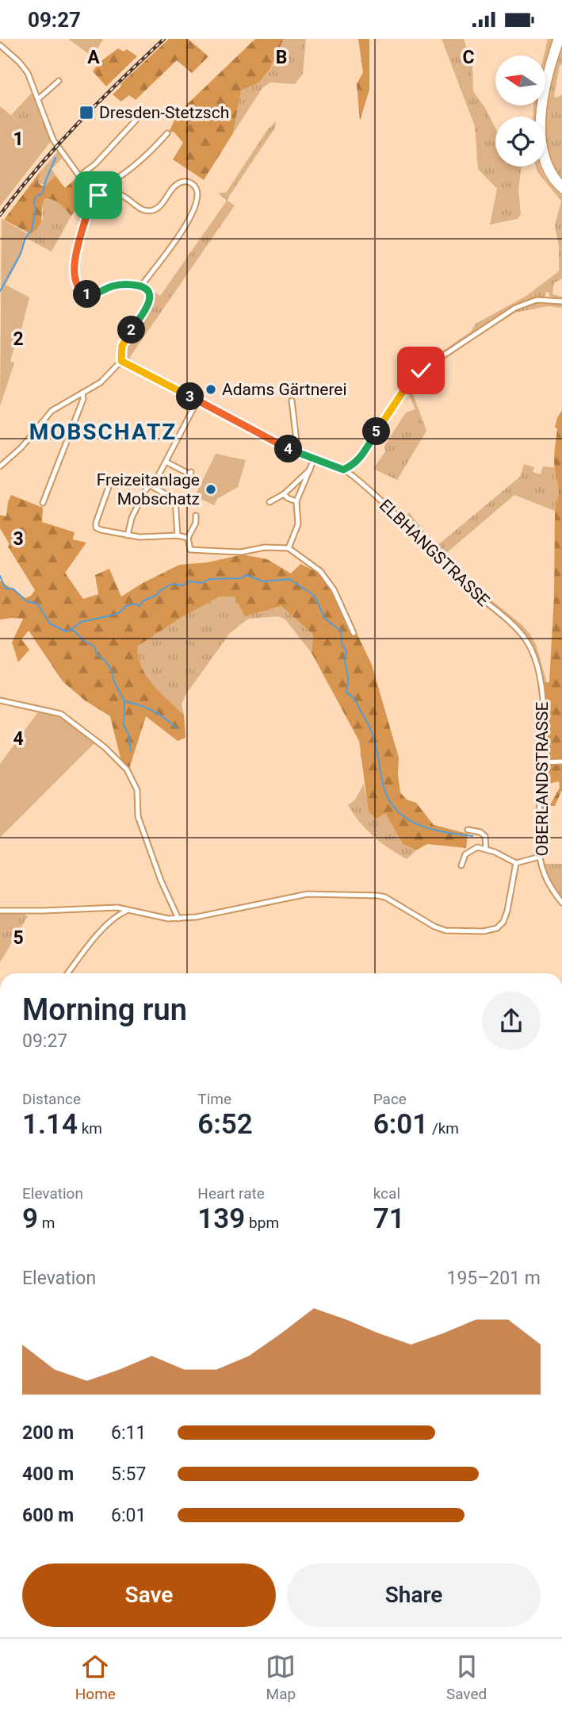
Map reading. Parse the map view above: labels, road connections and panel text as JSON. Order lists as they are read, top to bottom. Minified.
{"streets":{"street":["ELBHANGSTRASSE","OBERLANDSTRASSE"]},"crossings":[["ELBHANGSTRASSE","OBERLANDSTRASSE"]],"districts":["MOBSCHATZ"],"places":{"transit":["Dresden-Stetzsch"],"other":["Adams Gärtnerei","Freizeitanlage Mobschatz"]},"north":"left","page":{"status":"09:27","pins":["1","2","3","5","4"],"heading":["Morning run","09:27"],"stats":[["Distance","1.14 km"],["Time","6:52"],["Pace","6:01 /km"],["Elevation","9 m"],["Heart rate","139 bpm"],["kcal","71"]],"chart":["Elevation","195–201 m"],"list":[{"name":"200 m","note":"6:11"},{"name":"400 m","note":"5:57"},{"name":"600 m","note":"6:01"}],"buttons":["Save","Share"],"tabs":["Home","Map","Saved"]},"grid":{"columns":["A","B","C"],"rows":["1","2","3","4","5"]}}
